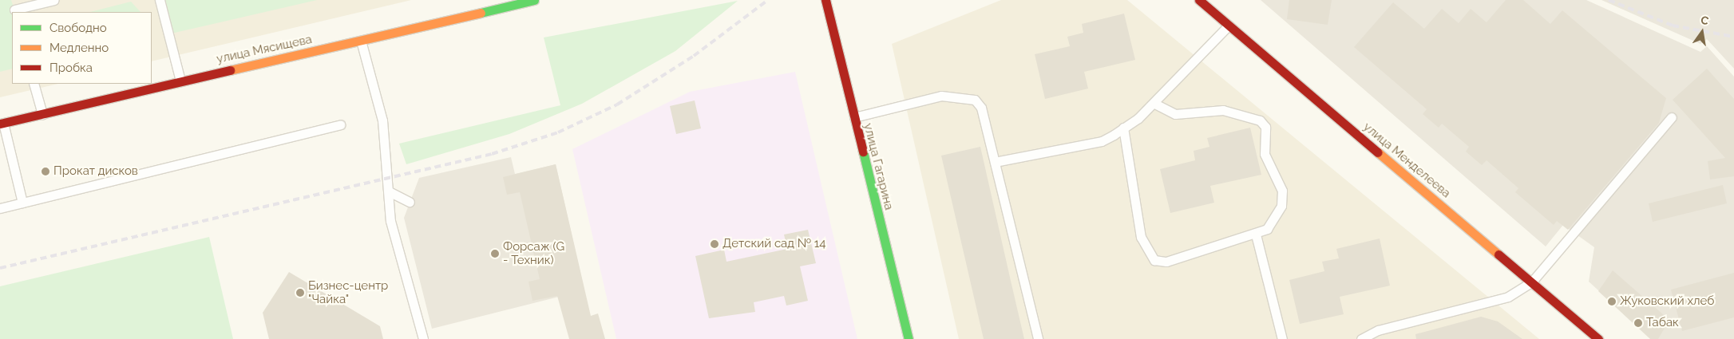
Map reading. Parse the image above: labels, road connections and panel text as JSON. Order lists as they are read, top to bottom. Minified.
{"streets":{"main road":["улица Мясищева","улица Менделеева","улица Гагарина"]},"places":["Прокат дисков","Детский сад № 14","Форсаж (G - Техник)","Бизнес-центр \"Чайка\"","Жуковский хлеб","Табак"],"legend":["Свободно","Медленно","Пробка"],"north":"top"}
